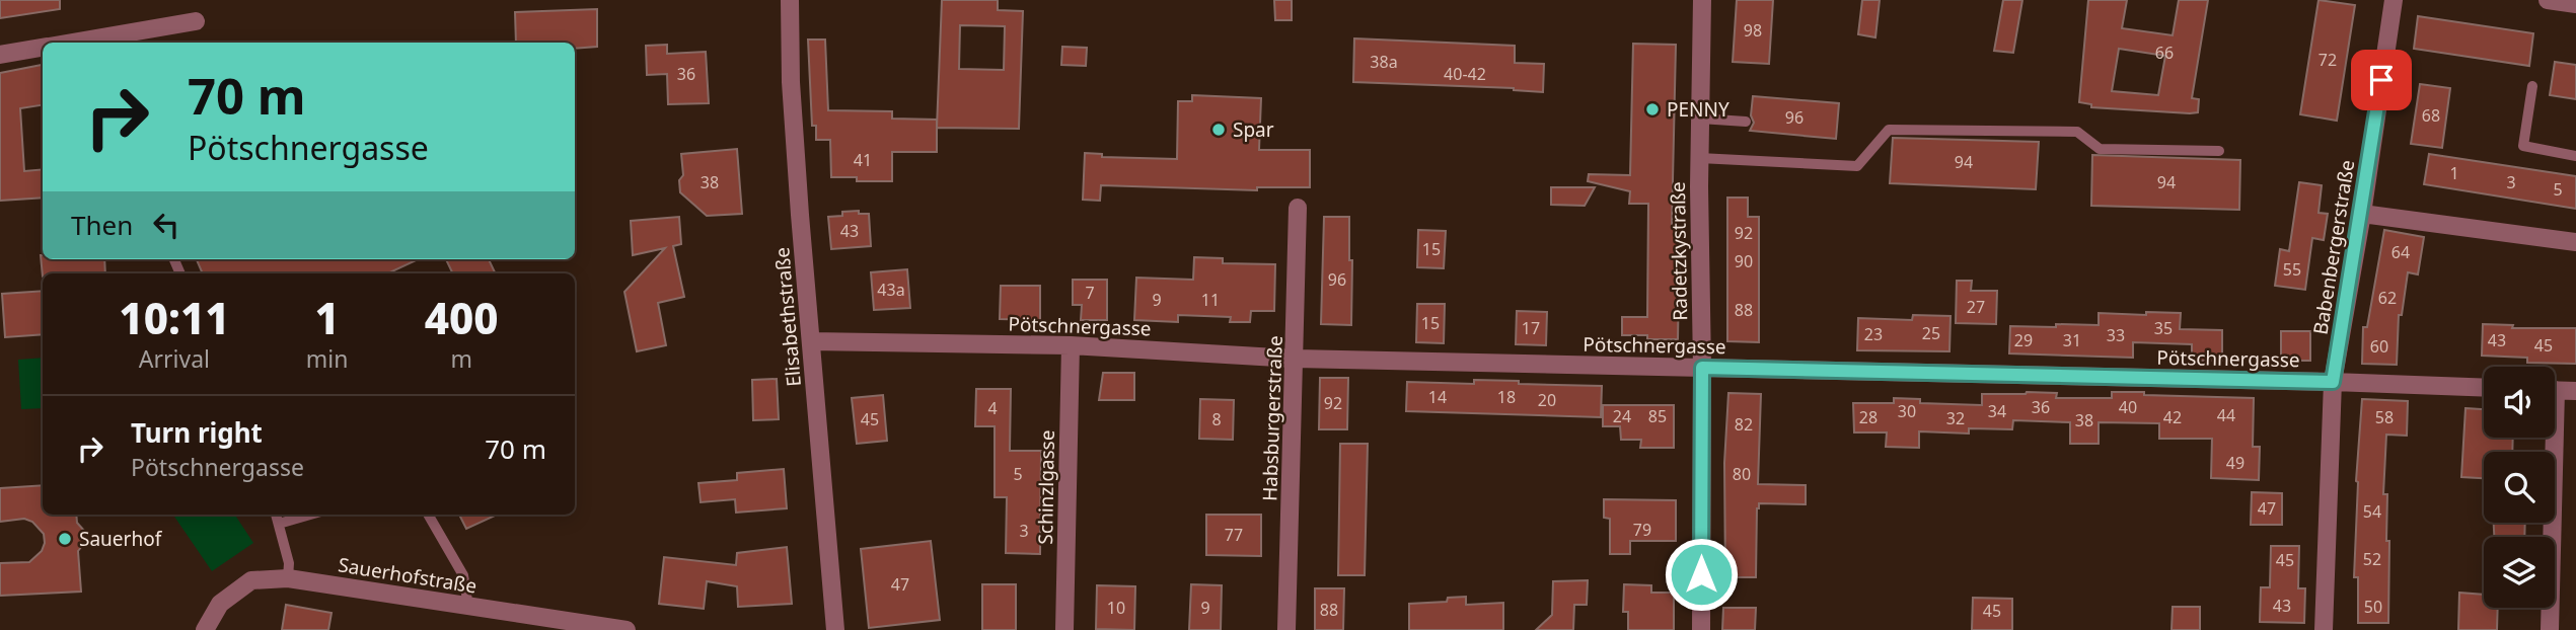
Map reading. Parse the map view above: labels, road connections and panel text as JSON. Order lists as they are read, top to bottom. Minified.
{"streets":{"street":["Babenbergerstraße","Radetzkystraße","Elisabethstraße","Pötschnergasse","Habsburgerstraße","Schinzlgasse","Sauerhofstraße"]},"crossings":[["Babenbergerstraße","Pötschnergasse"],["Radetzkystraße","Pötschnergasse"],["Elisabethstraße","Pötschnergasse"],["Pötschnergasse","Habsburgerstraße"],["Pötschnergasse","Schinzlgasse"]],"places":["PENNY","Spar","Sauerhof"],"house_numbers":["98","66","72","38a","36","40-42","68","96","41","94","1","38","94","3","5","43","92","15","64","90","55","96","43a","7","62","9","11","27","88","15","17","35","25","23","33","29","31","43","45","60","14","18","20","92","36","40","4","30","34","44","24","85","28","42","58","32","45","8","38","82","49","5","80","47","54","79","3","77","52","45","47","43","50","10","9","88","45"],"page":{"turn":["70 m","Pötschnergasse"],"then":"Then","eta":["10:11","Arrival","1","min","400","m"],"list":[{"name":"Turn right","note":"Pötschnergasse","value":"70 m"}]}}
